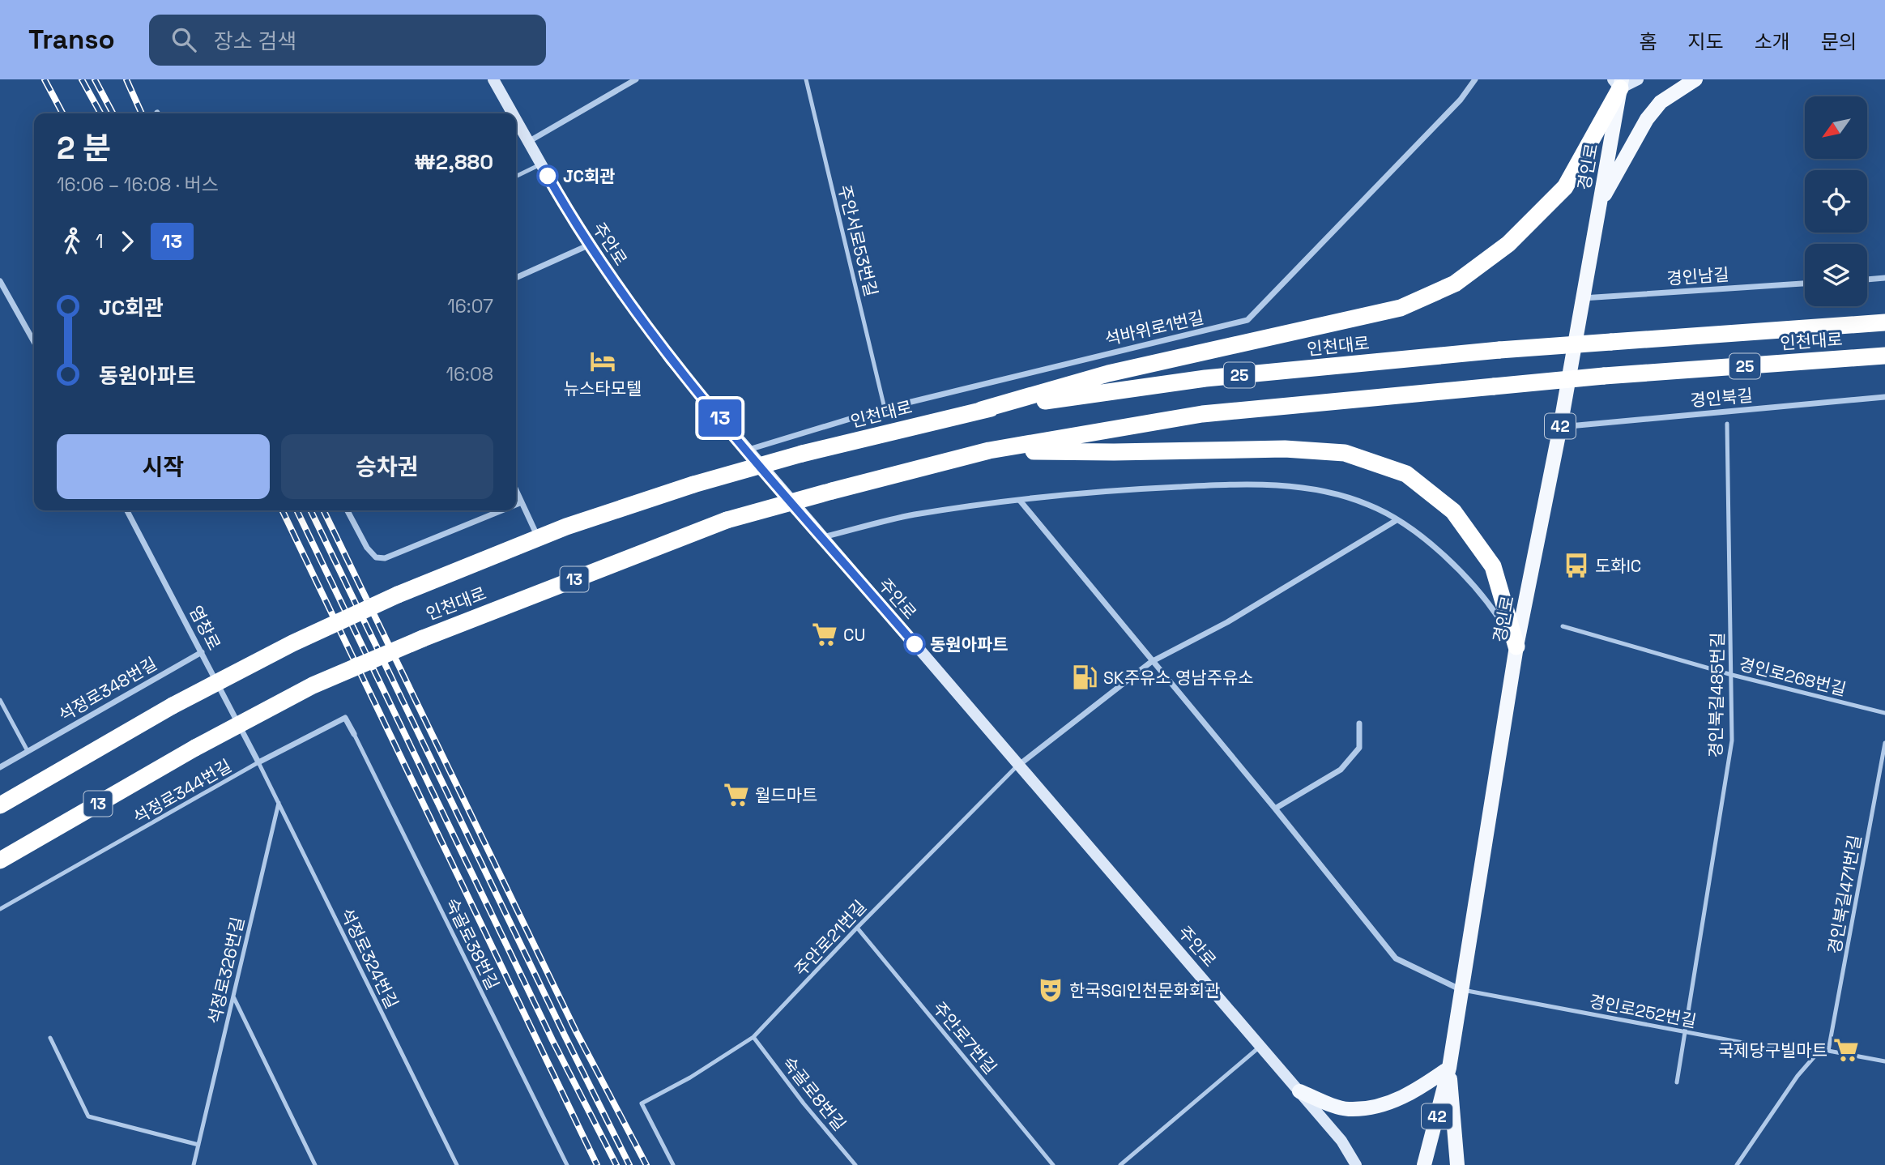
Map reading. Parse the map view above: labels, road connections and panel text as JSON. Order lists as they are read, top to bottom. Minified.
{"streets":{"highway":["인천대로","25","13"],"main road":["경인로","주안로","42"],"street":["경인남길","석바위로1번길","경인북길","염창로","석정로348번길"],"lane":["주안서로53번길","경인로268번길","경인북길485번길","석정로344번길","경인북길471번길","주안로21번길","숙골로38번길","석정로324번길","석정로326번길","경인로252번길","주안로7번길","숙골로8번길"]},"crossings":[["경인로","경인남길"],["경인로","경인북길"],["경인로","경인로252번길"],["주안서로53번길","석바위로1번길"],["주안로","석바위로1번길"],["주안로","주안로21번길"],["염창로","석정로348번길"],["염창로","석정로344번길"],["염창로","석정로324번길"],["경인로268번길","경인북길485번길"],["경인북길485번길","경인로252번길"],["석정로344번길","석정로324번길"],["경인북길471번길","경인로252번길"],["주안로21번길","주안로7번길"],["주안로21번길","숙골로8번길"],["석정로324번길","석정로326번길"]],"places":{"other":["JC회관","동원아파트"],"hotel":["뉴스타모텔"],"bus stop":["도화IC"],"supermarket":["CU","월드마트","국제당구빌마트"],"fuel station":["SK주유소 영남주유소"],"theatre":["한국SGI인천문화회관"]},"lines":["bus line 13"],"north":"bottom left","page":{"header":"Transo","search":"장소 검색","nav":["홈","지도","소개","문의"],"on_map":"13","heading":["2 분","16:06 – 16:08 · 버스","₩2,880"],"legs":["1","13"],"list":[{"name":"JC회관","value":"16:07"},{"name":"동원아파트","value":"16:08"}],"buttons":["시작","승차권"]}}
